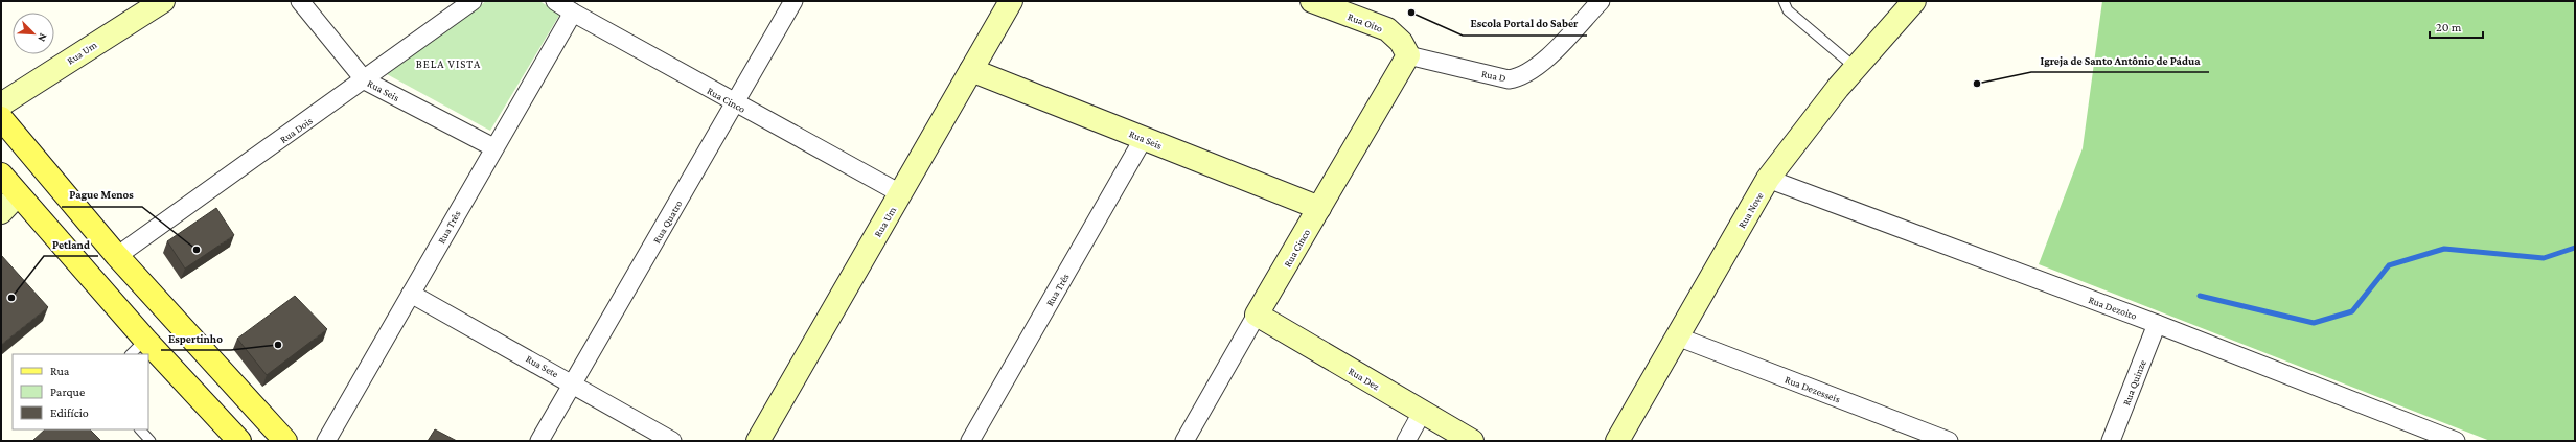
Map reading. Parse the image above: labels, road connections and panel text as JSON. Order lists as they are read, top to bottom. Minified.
{"streets":{"street":["Rua Oito","Rua Um","Rua D","Rua Seis","Rua Cinco","Rua Dois","Rua Nove","Rua Quatro","Rua Três","Rua Dezoito","Rua Sete","Rua Dez","Rua Quinze","Rua Dezesseis"]},"crossings":[["Rua Oito","Rua D"],["Rua Oito","Rua Cinco"],["Rua Um","Rua Seis"],["Rua Um","Rua Cinco"],["Rua D","Rua Cinco"],["Rua Seis","Rua Cinco"],["Rua Seis","Rua Dois"],["Rua Seis","Rua Três"],["Rua Cinco","Rua Quatro"],["Rua Cinco","Rua Três"],["Rua Cinco","Rua Dez"],["Rua Nove","Rua Dezoito"],["Rua Nove","Rua Dezesseis"],["Rua Quatro","Rua Sete"],["Rua Três","Rua Sete"],["Rua Dezoito","Rua Quinze"]],"districts":["BELA VISTA"],"places":["Escola Portal do Saber","Igreja de Santo Antônio de Pádua","Pague Menos","Petland","Espertinho"],"legend":["Rua","Parque","Edifício"],"scale_bar":"20 m","north":"bottom right"}
